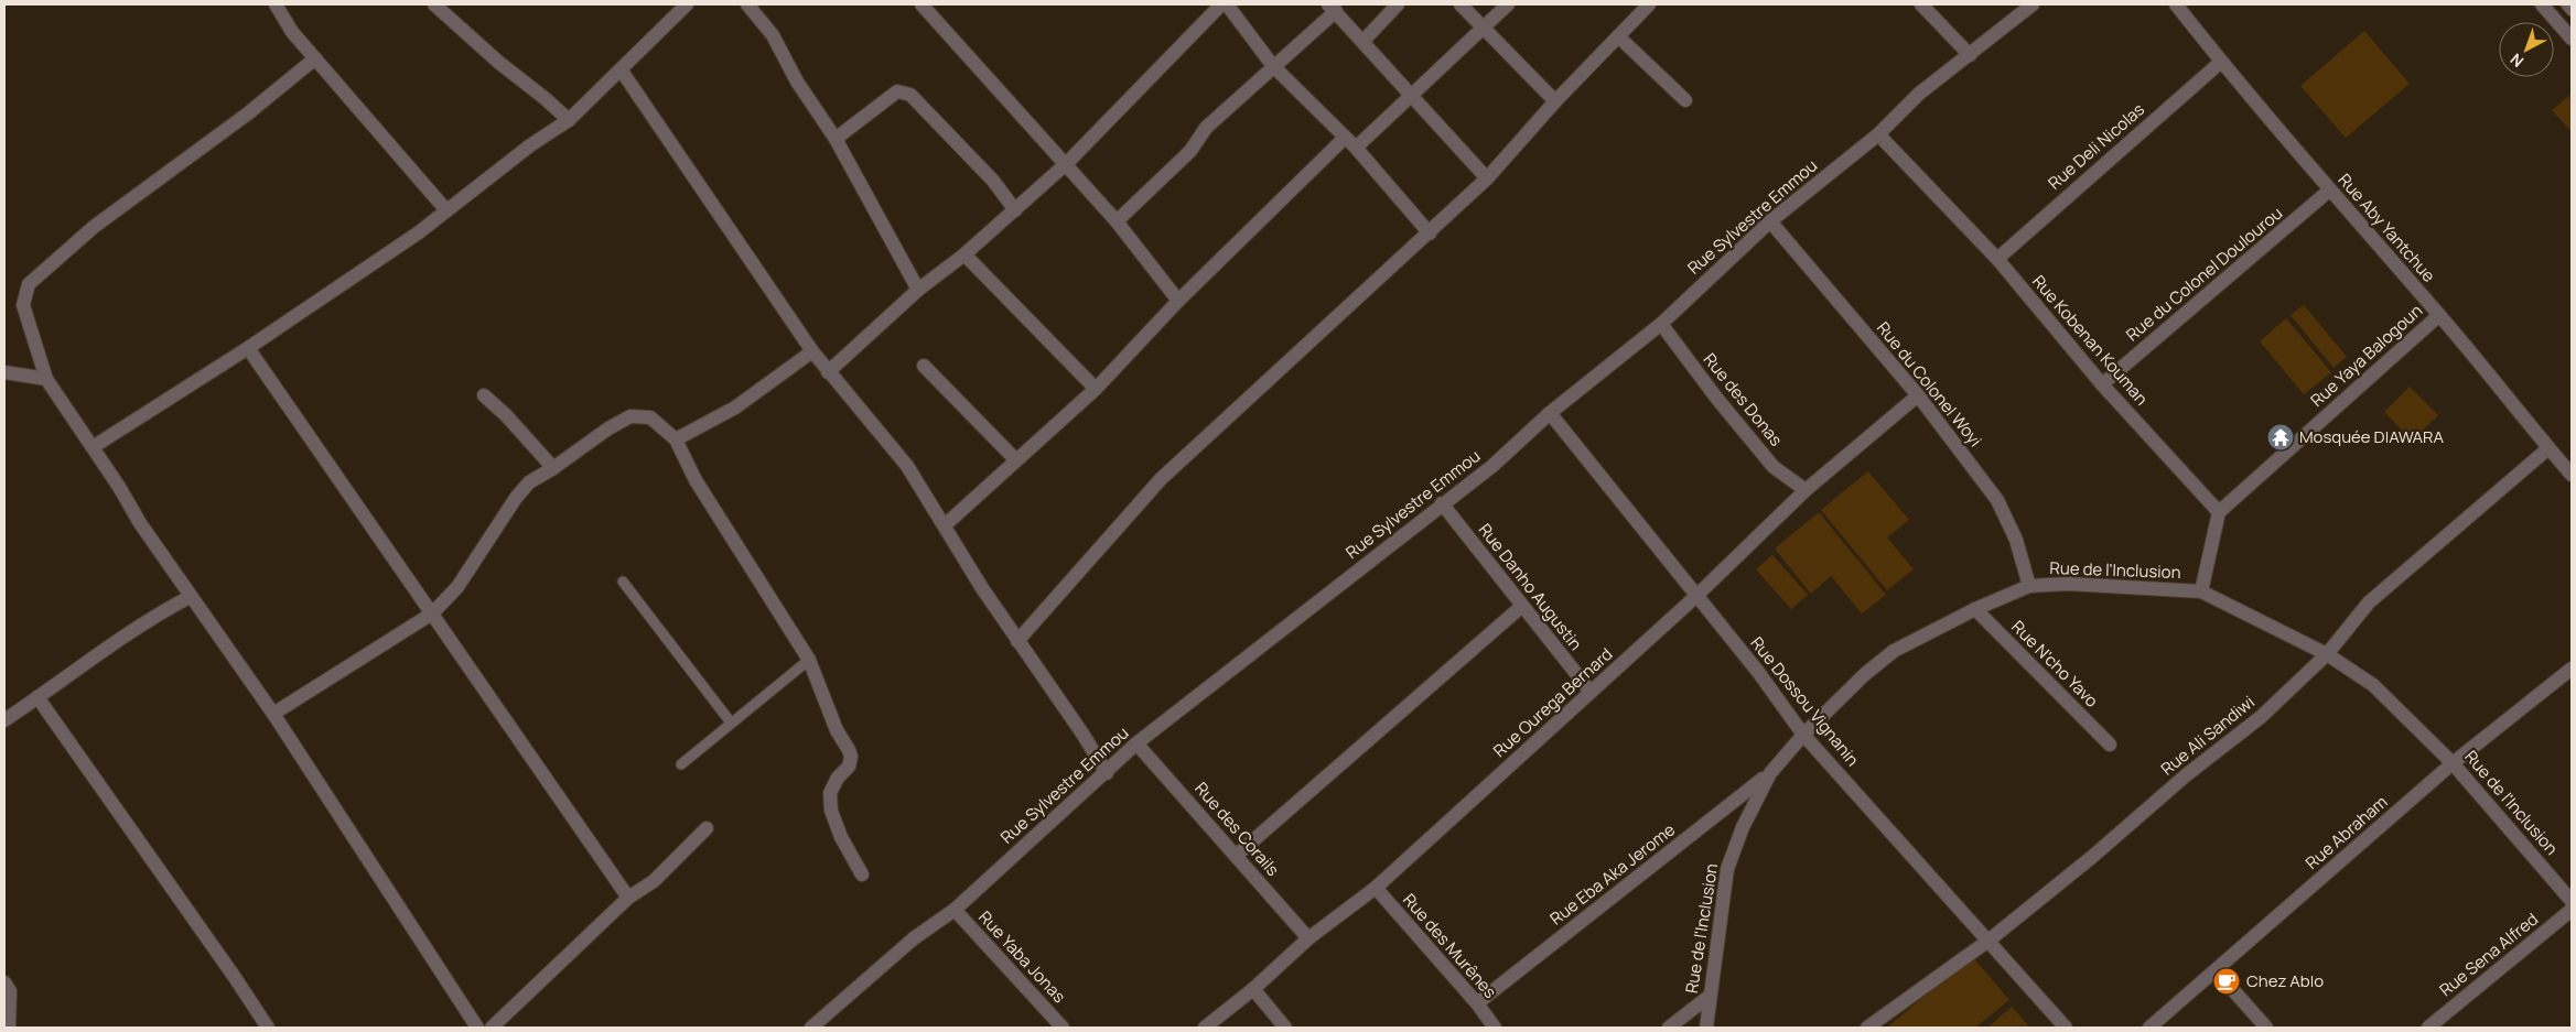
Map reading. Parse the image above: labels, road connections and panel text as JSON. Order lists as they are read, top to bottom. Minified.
{"streets":{"street":["Rue Deli Nicolas","Rue Sylvestre Emmou","Rue Aby Yantchue","Rue du Colonel Doulourou","Rue Kobenan Kouman","Rue Yaya Balogoun","Rue du Colonel Woyi","Rue des Donas","Rue de l'Inclusion","Rue Danho Augustin","Rue N'cho Yavo","Rue Dossou Vignanin","Rue Ourega Bernard","Rue Ali Sandiwi","Rue des Corails","Rue Abraham","Rue Eba Aka Jerome","Rue des Murênes","Rue Sena Alfred","Rue Yaba Jonas"]},"crossings":[["Rue Deli Nicolas","Rue Aby Yantchue"],["Rue Deli Nicolas","Rue Kobenan Kouman"],["Rue Sylvestre Emmou","Rue Kobenan Kouman"],["Rue Sylvestre Emmou","Rue du Colonel Woyi"],["Rue Sylvestre Emmou","Rue des Donas"],["Rue Sylvestre Emmou","Rue Danho Augustin"],["Rue Sylvestre Emmou","Rue Dossou Vignanin"],["Rue Sylvestre Emmou","Rue des Corails"],["Rue Sylvestre Emmou","Rue Yaba Jonas"],["Rue Aby Yantchue","Rue du Colonel Doulourou"],["Rue Aby Yantchue","Rue Yaya Balogoun"],["Rue Aby Yantchue","Rue Ali Sandiwi"],["Rue du Colonel Doulourou","Rue Kobenan Kouman"],["Rue Kobenan Kouman","Rue Yaya Balogoun"],["Rue du Colonel Woyi","Rue de l'Inclusion"],["Rue du Colonel Woyi","Rue Ourega Bernard"],["Rue des Donas","Rue Ourega Bernard"],["Rue de l'Inclusion","Rue N'cho Yavo"],["Rue de l'Inclusion","Rue Dossou Vignanin"],["Rue de l'Inclusion","Rue Ali Sandiwi"],["Rue de l'Inclusion","Rue Abraham"],["Rue de l'Inclusion","Rue Eba Aka Jerome"],["Rue Danho Augustin","Rue Ourega Bernard"],["Rue Dossou Vignanin","Rue Ourega Bernard"],["Rue Dossou Vignanin","Rue Ali Sandiwi"],["Rue Ourega Bernard","Rue des Corails"],["Rue Ourega Bernard","Rue des Murênes"],["Rue Eba Aka Jerome","Rue des Murênes"]],"places":{"temple":["Mosquée DIAWARA"],"cafe":["Chez Ablo"]},"north":"bottom left"}
